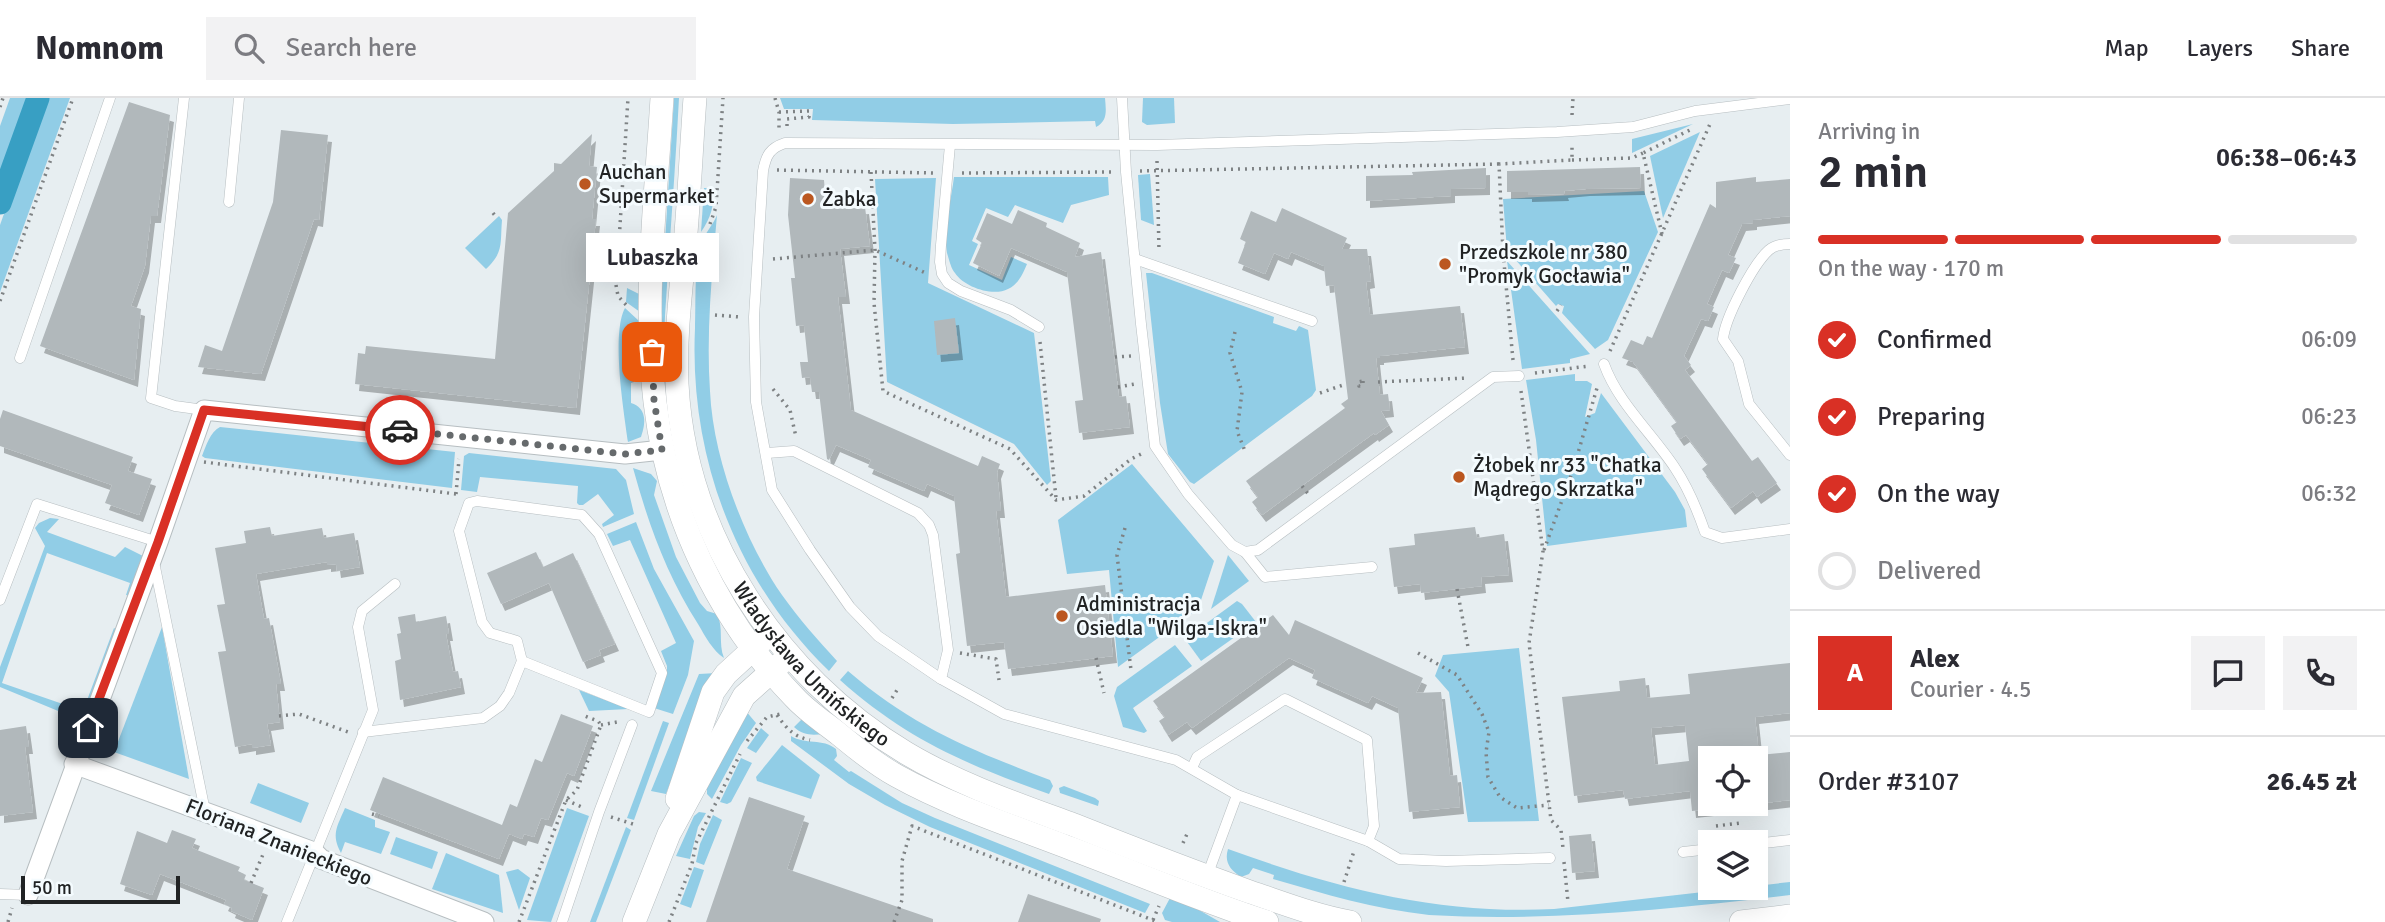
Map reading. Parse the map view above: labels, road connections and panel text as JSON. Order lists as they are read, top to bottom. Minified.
{"streets":{"street":["Władysława Umińskiego","Floriana Znanieckiego"]},"places":["Auchan Supermarket","Żabka","Przedszkole nr 380 \"Promyk Gocławia\"","Lubaszka","Żłobek nr 33 \"Chatka Mądrego Skrzatka\"","Administracja Osiedla \"Wilga-Iskra\""],"scale_bar":"50 m","page":{"header":"Nomnom","search":"Search here","nav":["Map","Layers","Share"],"heading":["2 min","Arriving in","06:38–06:43"],"panel":["Alex","Courier · 4.5","Order #3107","26.45 zł"],"bar":"On the way · 170 m","bubble":"Lubaszka","list":[["Confirmed","06:09"],["Preparing","06:23"],["On the way","06:32"],"Delivered"],"round":"A","scale":"50 m"}}
